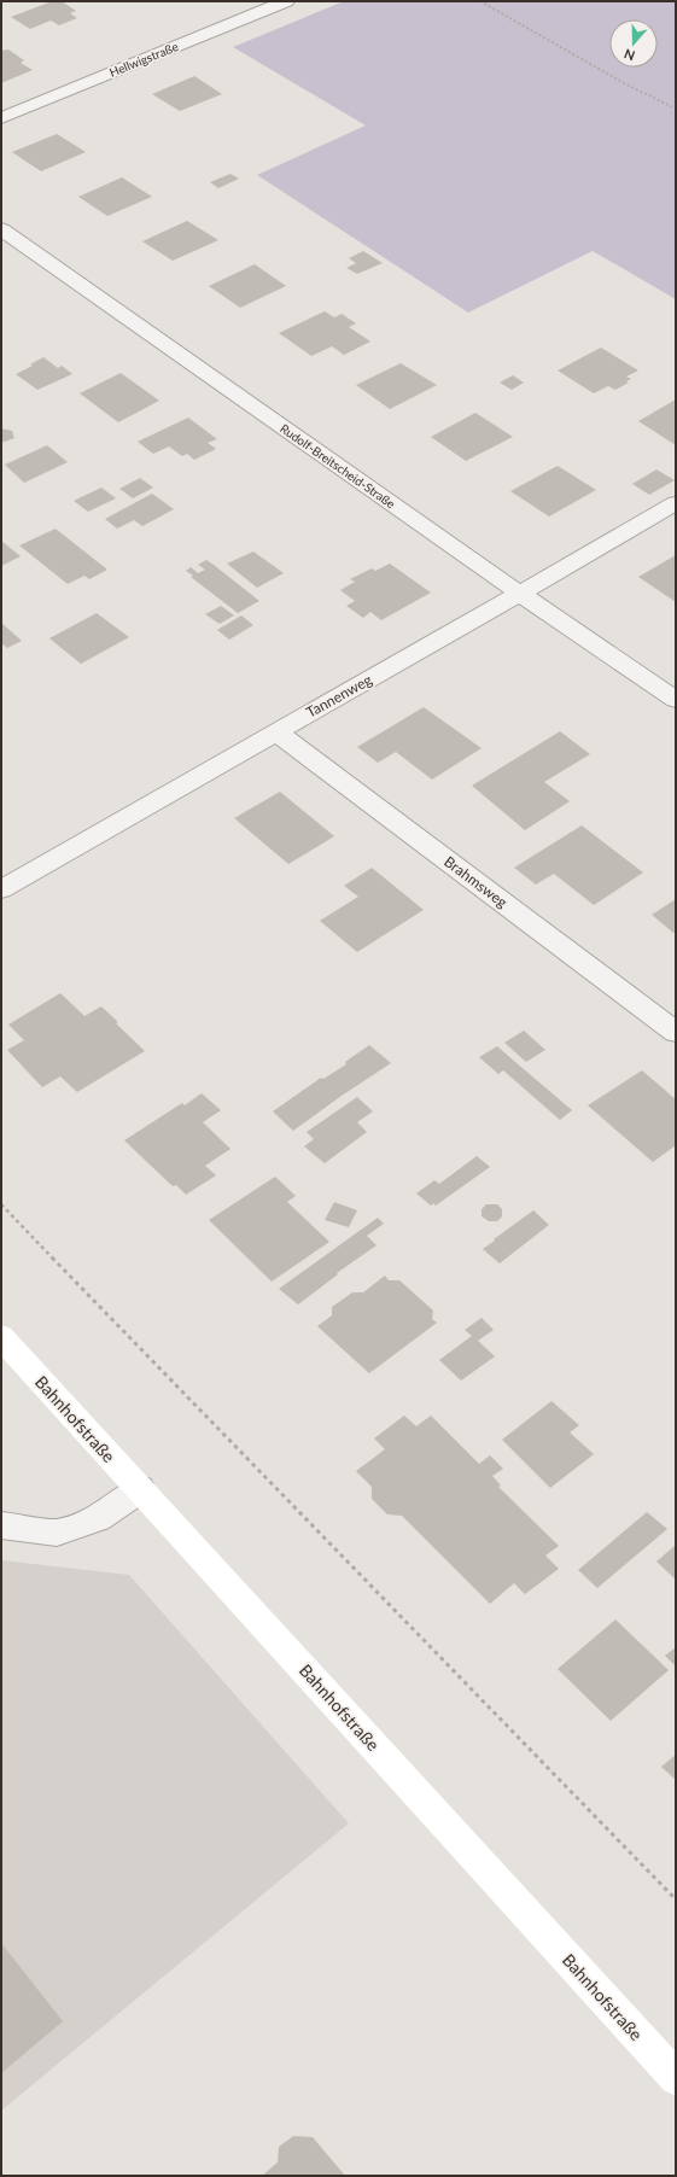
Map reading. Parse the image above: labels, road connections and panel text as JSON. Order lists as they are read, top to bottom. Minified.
{"streets":{"main road":["Bahnhofstraße"],"street":["Hellwigstraße","Rudolf-Breitscheid-Straße","Tannenweg","Brahmsweg"]},"crossings":[["Rudolf-Breitscheid-Straße","Tannenweg"],["Tannenweg","Brahmsweg"]],"north":"bottom"}
